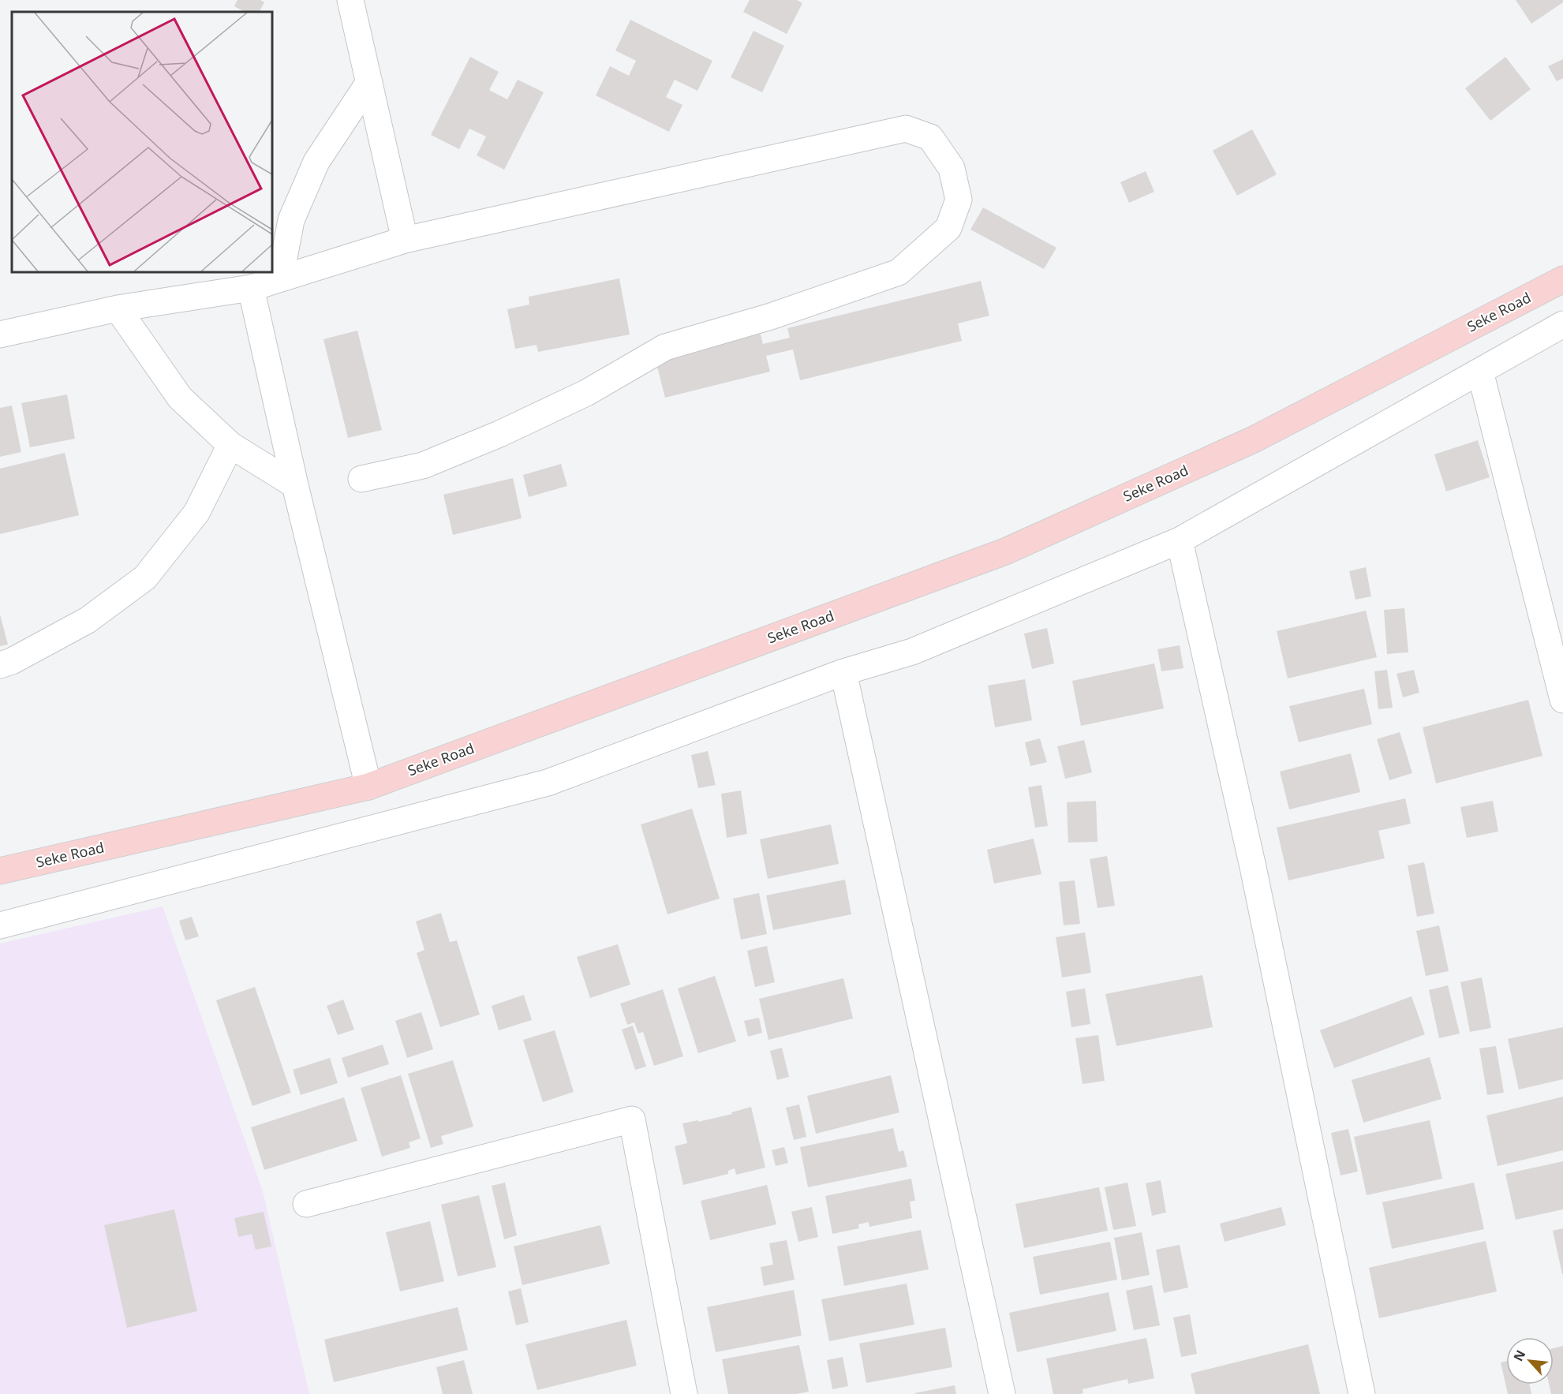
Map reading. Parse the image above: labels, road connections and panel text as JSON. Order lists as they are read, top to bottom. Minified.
{"streets":{"main road":["Seke Road"]},"north":"top left"}
